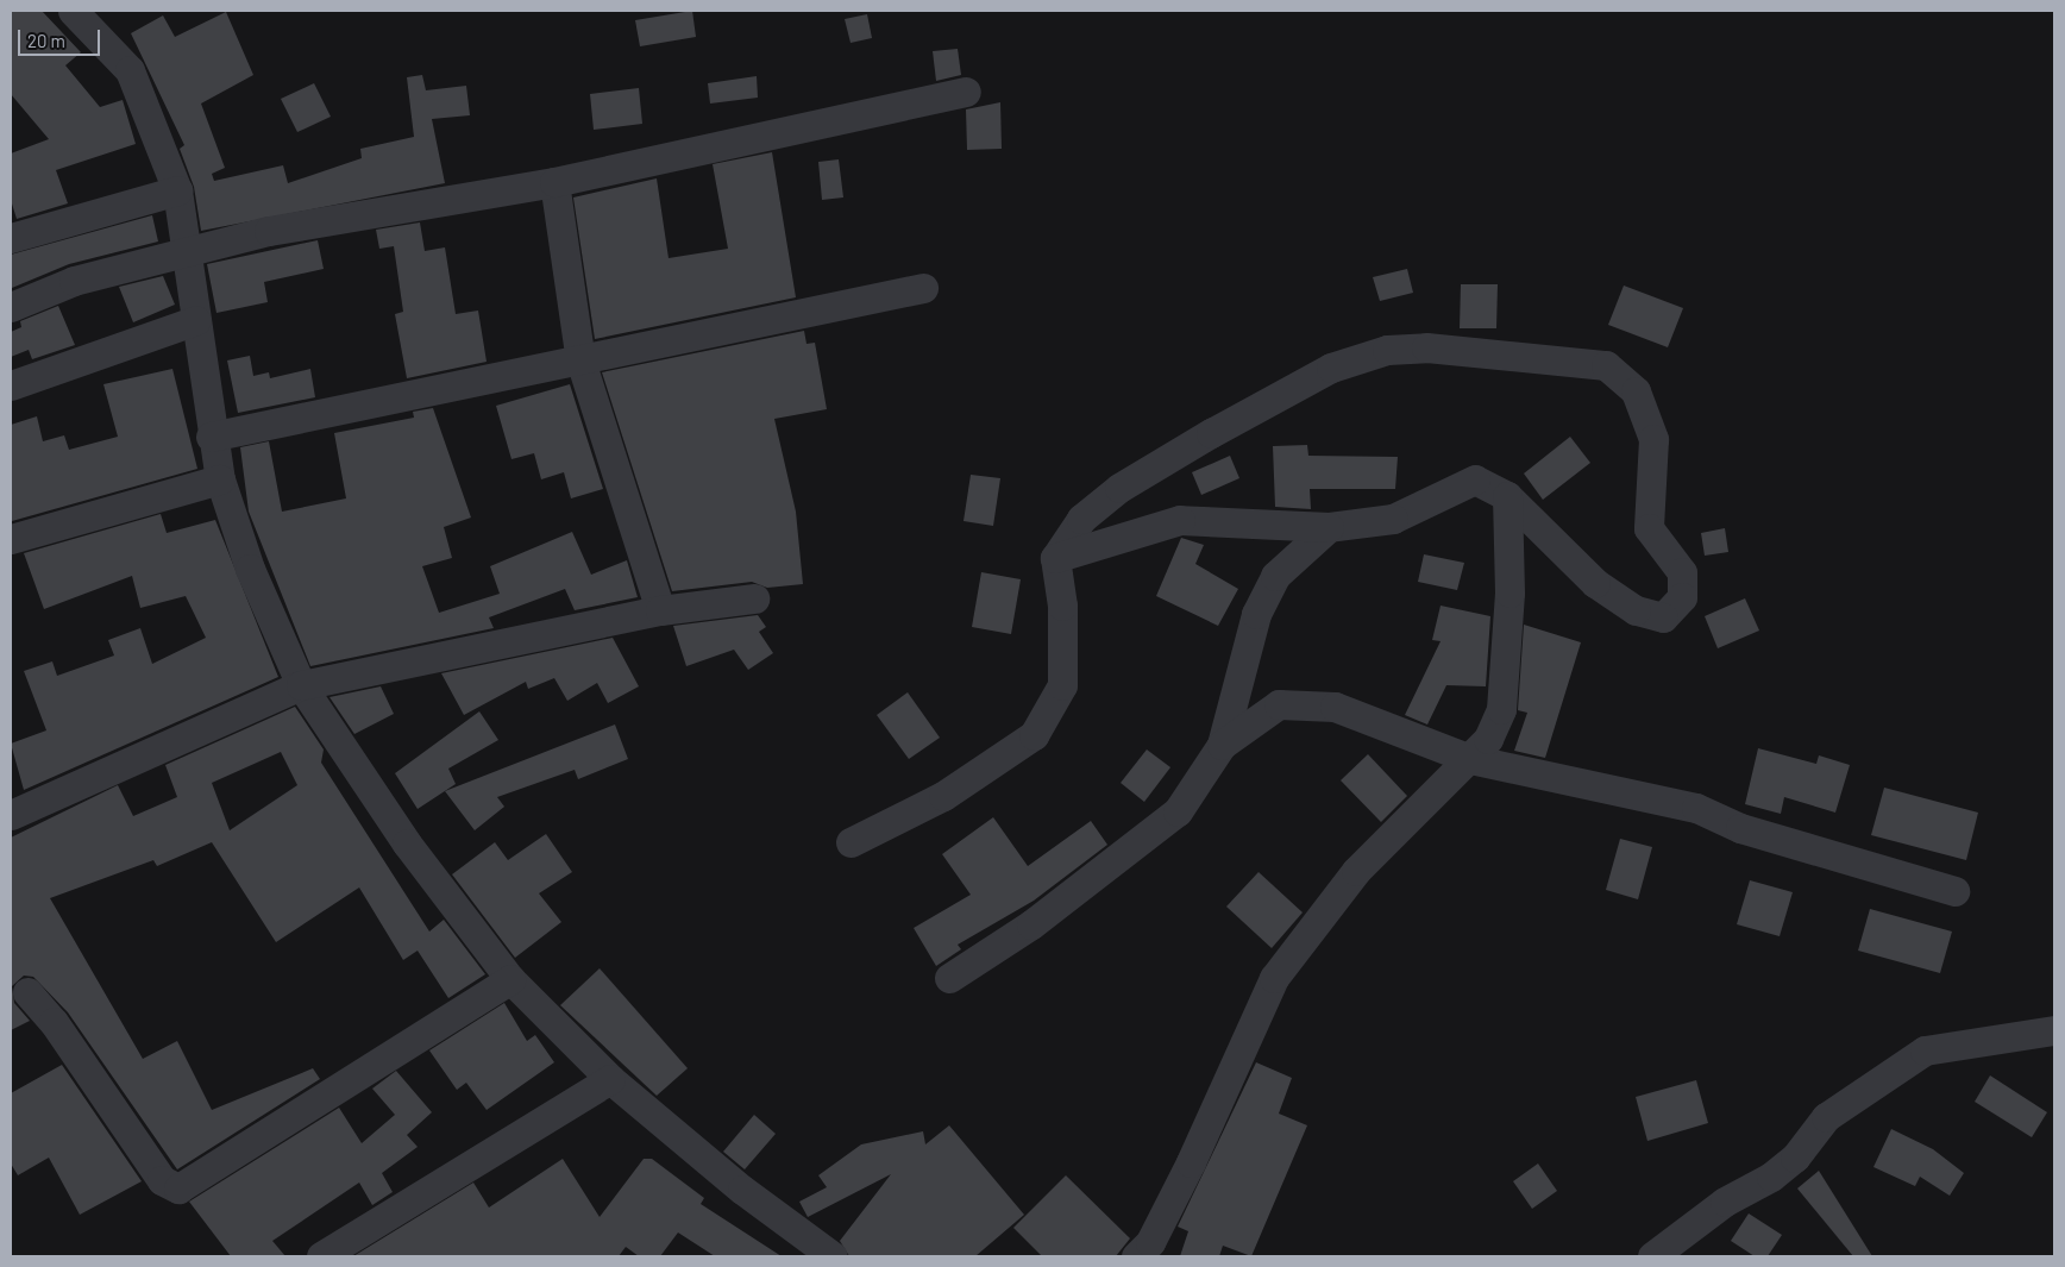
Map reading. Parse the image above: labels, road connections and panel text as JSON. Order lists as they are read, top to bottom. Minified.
{"scale_bar":"20 m"}
